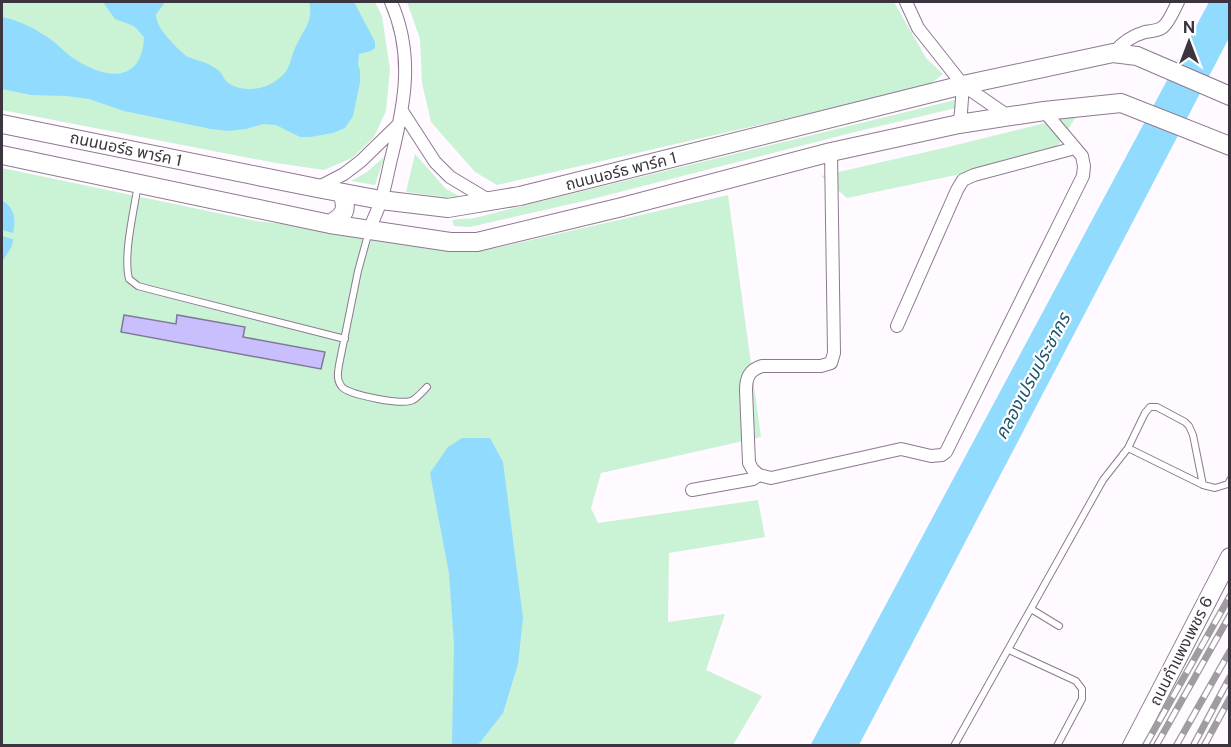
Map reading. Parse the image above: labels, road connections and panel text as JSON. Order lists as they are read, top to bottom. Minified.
{"streets":{"main road":["ถนนนอร์ธ พาร์ค 1","ถนนกำแพงเพชร 6"]},"water":["คลองเปรมประชากร"],"north":"top"}
